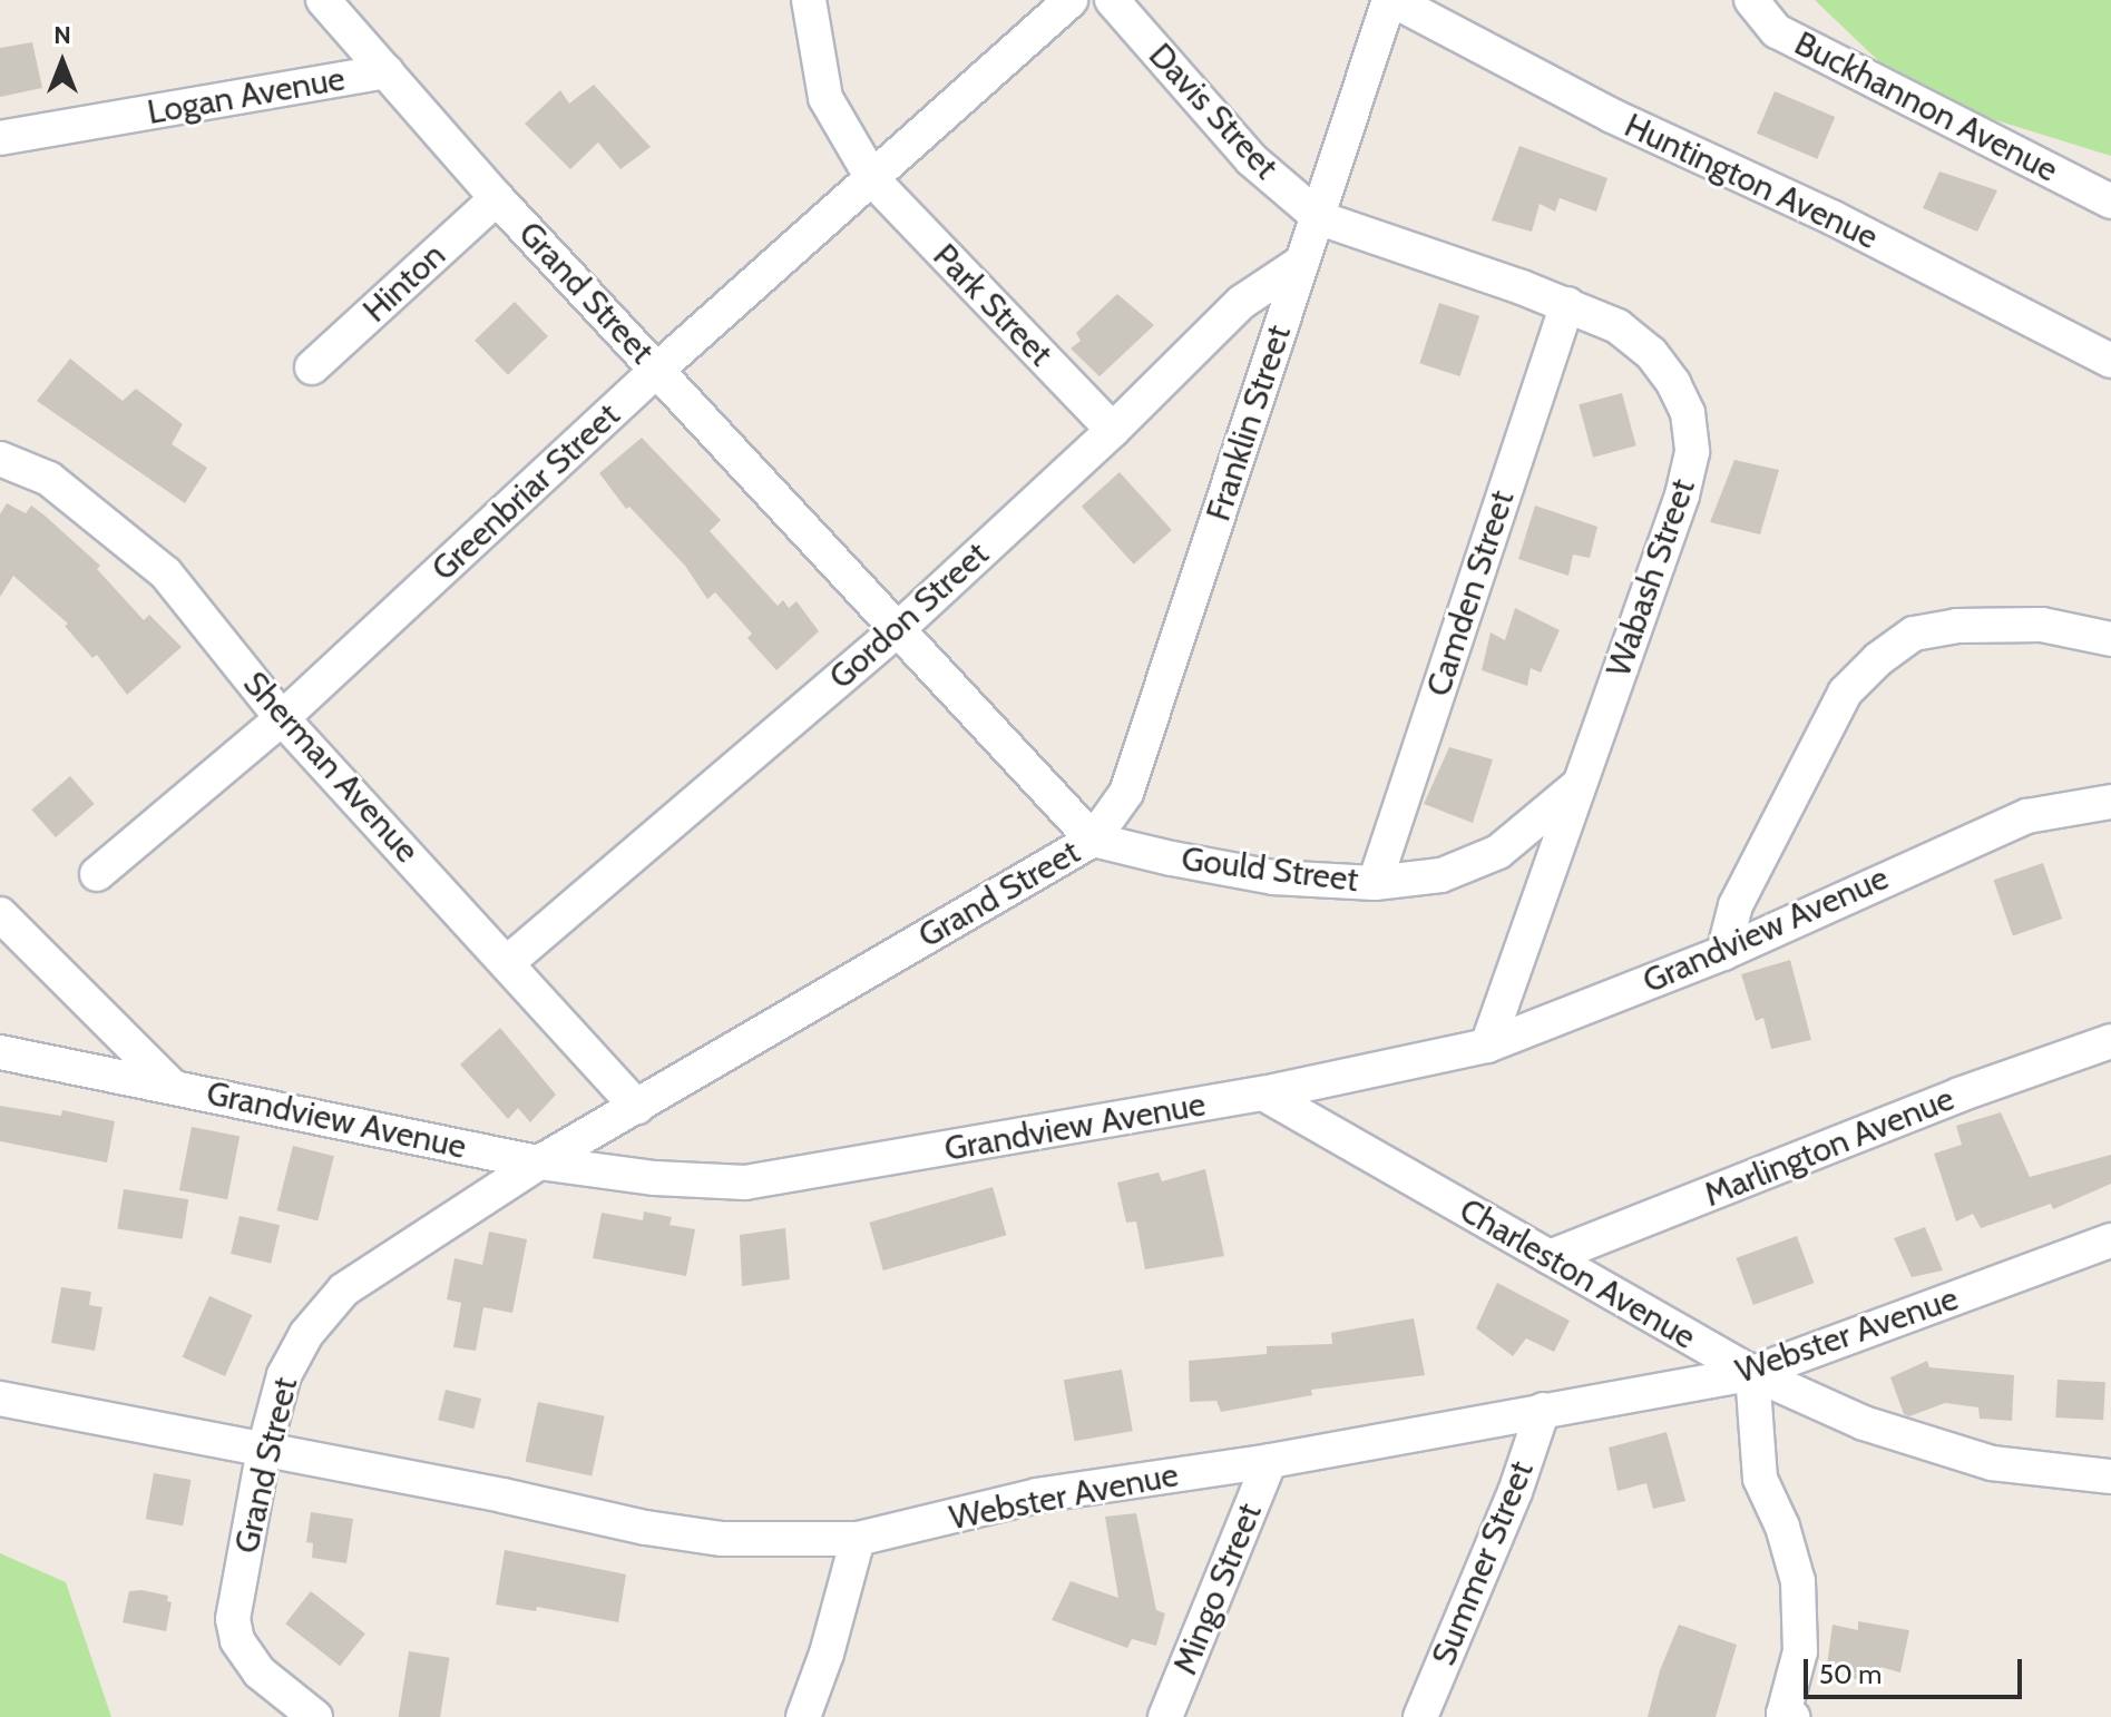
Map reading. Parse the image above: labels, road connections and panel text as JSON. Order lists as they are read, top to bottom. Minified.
{"streets":{"street":["Logan Avenue","Buckhannon Avenue","Davis Street","Huntington Avenue","Hinton","Grand Street","Park Street","Franklin Street","Greenbriar Street","Wabash Street","Camden Street","Gordon Street","Sherman Avenue","Gould Street","Grandview Avenue","Marlington Avenue","Charleston Avenue","Webster Avenue","Summer Street","Mingo Street"]},"crossings":[["Logan Avenue","Grand Street"],["Davis Street","Franklin Street"],["Davis Street","Wabash Street"],["Huntington Avenue","Franklin Street"],["Hinton","Grand Street"],["Grand Street","Franklin Street"],["Grand Street","Greenbriar Street"],["Grand Street","Gordon Street"],["Grand Street","Sherman Avenue"],["Grand Street","Gould Street"],["Grand Street","Grandview Avenue"],["Grand Street","Webster Avenue"],["Park Street","Greenbriar Street"],["Park Street","Gordon Street"],["Franklin Street","Wabash Street"],["Franklin Street","Gordon Street"],["Franklin Street","Gould Street"],["Greenbriar Street","Sherman Avenue"],["Wabash Street","Camden Street"],["Wabash Street","Gould Street"],["Wabash Street","Grandview Avenue"],["Camden Street","Gould Street"],["Gordon Street","Sherman Avenue"],["Grandview Avenue","Charleston Avenue"],["Marlington Avenue","Charleston Avenue"],["Charleston Avenue","Webster Avenue"],["Webster Avenue","Summer Street"],["Webster Avenue","Mingo Street"]],"scale_bar":"50 m","north":"top"}
